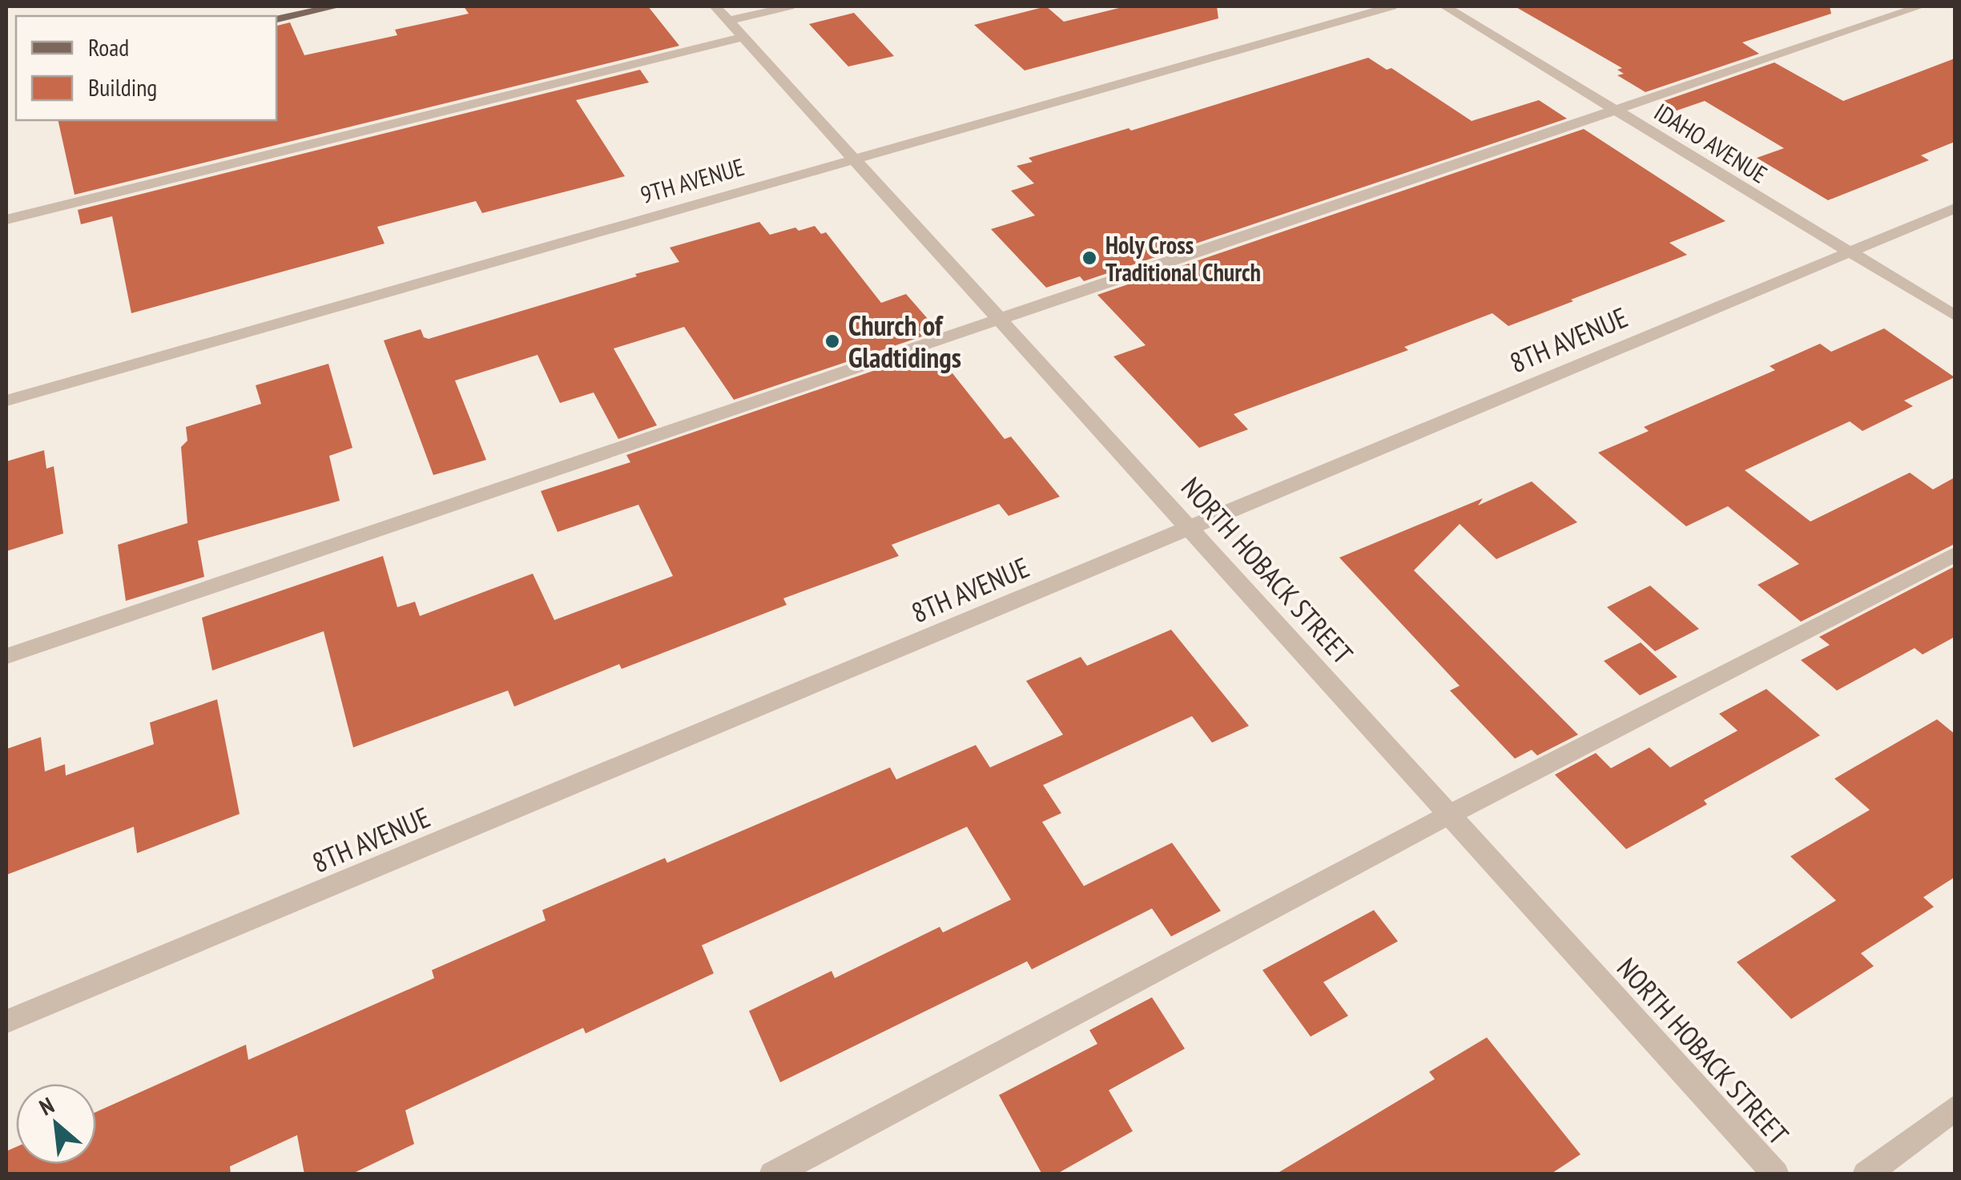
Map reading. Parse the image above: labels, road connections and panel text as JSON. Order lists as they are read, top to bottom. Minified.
{"streets":{"street":["IDAHO AVENUE","9TH AVENUE","8TH AVENUE","NORTH HOBACK STREET"]},"crossings":[["IDAHO AVENUE","8TH AVENUE"],["9TH AVENUE","NORTH HOBACK STREET"],["8TH AVENUE","NORTH HOBACK STREET"]],"places":["Holy Cross Traditional Church","Church of Gladtidings"],"legend":["Road","Building"],"north":"top left"}
